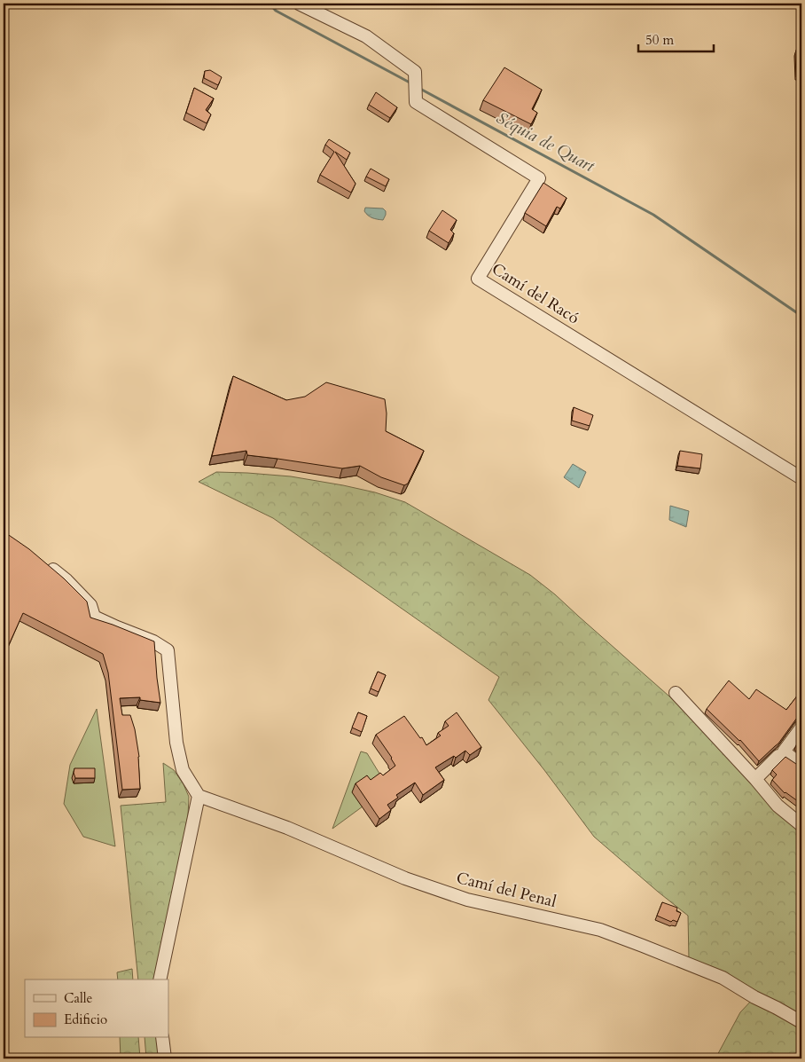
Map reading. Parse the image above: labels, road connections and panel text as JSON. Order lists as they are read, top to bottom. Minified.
{"streets":{"street":["Camí del Racó","Camí del Penal"]},"water":["Séquia de Quart"],"legend":["Calle","Edificio"],"scale_bar":"50 m"}
